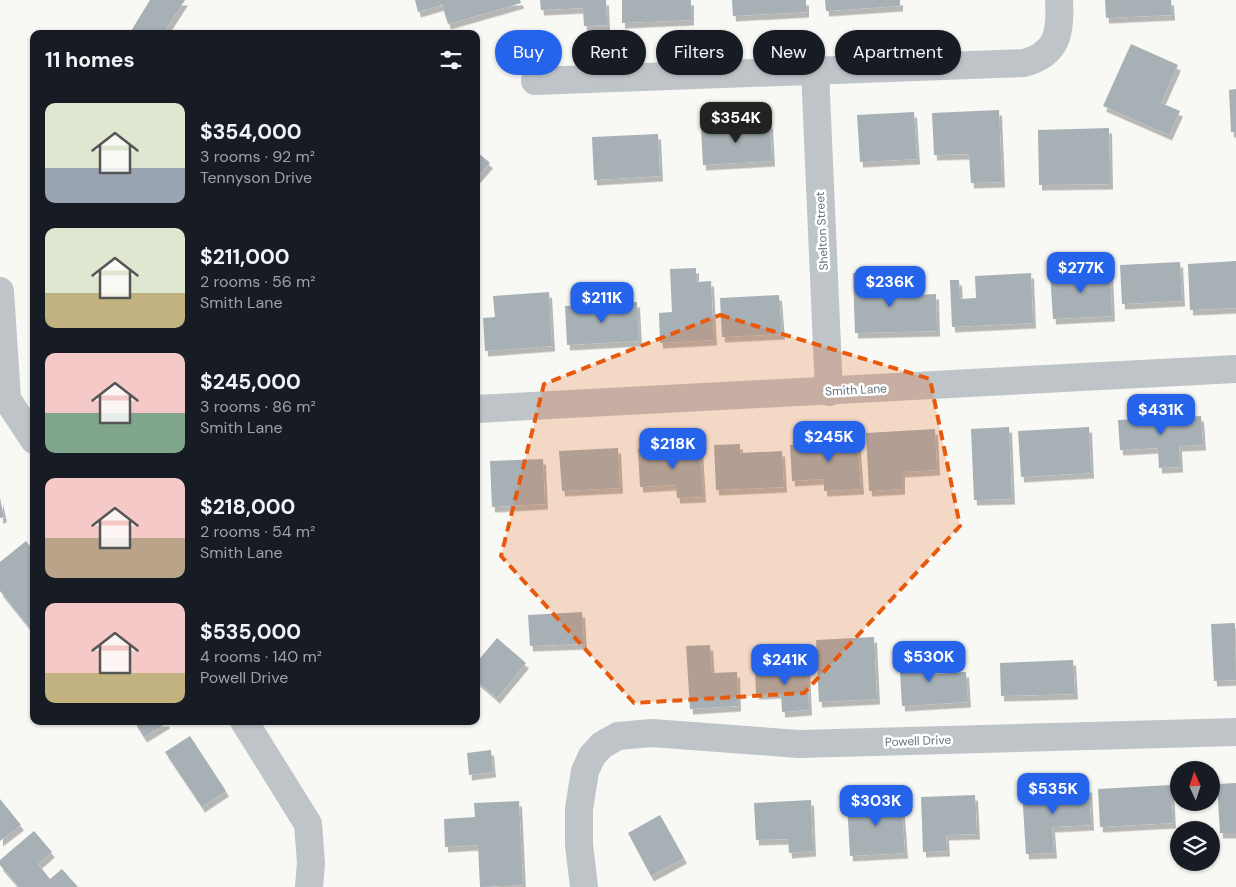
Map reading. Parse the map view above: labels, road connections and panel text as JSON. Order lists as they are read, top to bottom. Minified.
{"streets":{"street":["Shelton Street","Smith Lane","Powell Drive"]},"crossings":[["Shelton Street","Smith Lane"]],"north":"top","page":{"chip":["Buy","Rent","Filters","New","Apartment"],"heading":"11 homes","list":[{"name":"$354,000","note":"3 rooms · 92 m² · Tennyson Drive"},{"name":"$211,000","note":"2 rooms · 56 m² · Smith Lane"},{"name":"$245,000","note":"3 rooms · 86 m² · Smith Lane"},{"name":"$218,000","note":"2 rooms · 54 m² · Smith Lane"},{"name":"$535,000","note":"4 rooms · 140 m² · Powell Drive"}],"price":["$354K","$277K","$236K","$211K","$431K","$245K","$218K","$530K","$241K","$535K","$303K"]}}
